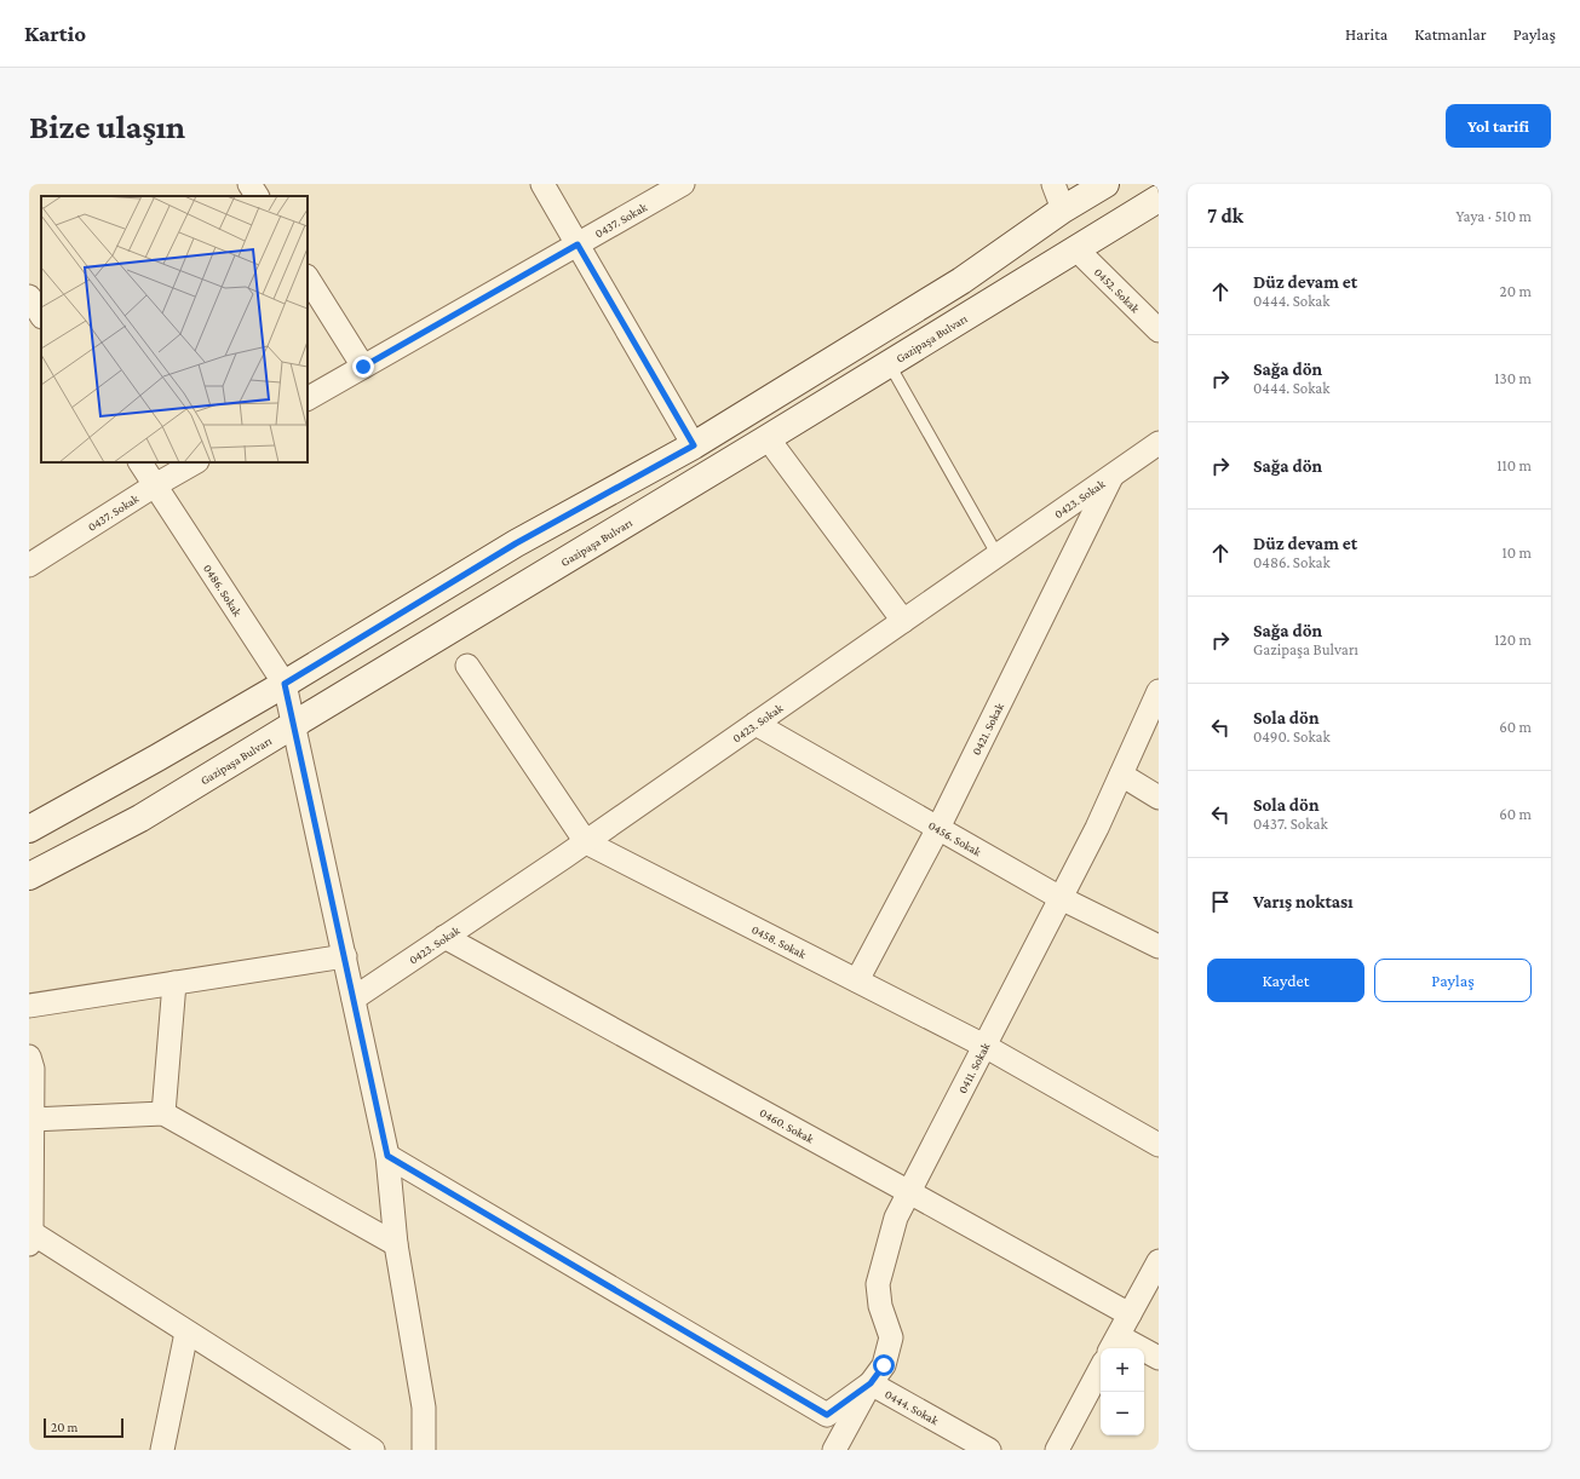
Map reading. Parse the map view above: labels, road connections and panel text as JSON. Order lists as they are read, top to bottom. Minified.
{"streets":{"main road":["Gazipaşa Bulvarı"],"street":["0437. Sokak","0452. Sokak","0423. Sokak","0486. Sokak","0421. Sokak","0456. Sokak","0458. Sokak","0411. Sokak","0460. Sokak","0444. Sokak"]},"crossings":[["0437. Sokak","0486. Sokak"],["0452. Sokak","Gazipaşa Bulvarı"],["Gazipaşa Bulvarı","0486. Sokak"],["0423. Sokak","0486. Sokak"],["0423. Sokak","0421. Sokak"],["0423. Sokak","0456. Sokak"],["0423. Sokak","0458. Sokak"],["0423. Sokak","0460. Sokak"],["0486. Sokak","0444. Sokak"],["0421. Sokak","0456. Sokak"],["0421. Sokak","0458. Sokak"],["0456. Sokak","0411. Sokak"],["0458. Sokak","0411. Sokak"],["0411. Sokak","0460. Sokak"],["0411. Sokak","0444. Sokak"]],"scale_bar":"20 m","page":{"header":"Kartio","nav":["Harita","Katmanlar","Paylaş"],"buttons":["Yol tarifi",["Kaydet","Paylaş"]],"title":"Bize ulaşın","heading":["7 dk","Yaya · 510 m"],"list":[["Düz devam et","0444. Sokak","20 m"],["Sağa dön","0444. Sokak","130 m"],["Sağa dön","110 m"],["Düz devam et","0486. Sokak","10 m"],["Sağa dön","Gazipaşa Bulvarı","120 m"],["Sola dön","0490. Sokak","60 m"],["Sola dön","0437. Sokak","60 m"],"Varış noktası"],"map_buttons":["+","−"],"scale":"20 m"}}
